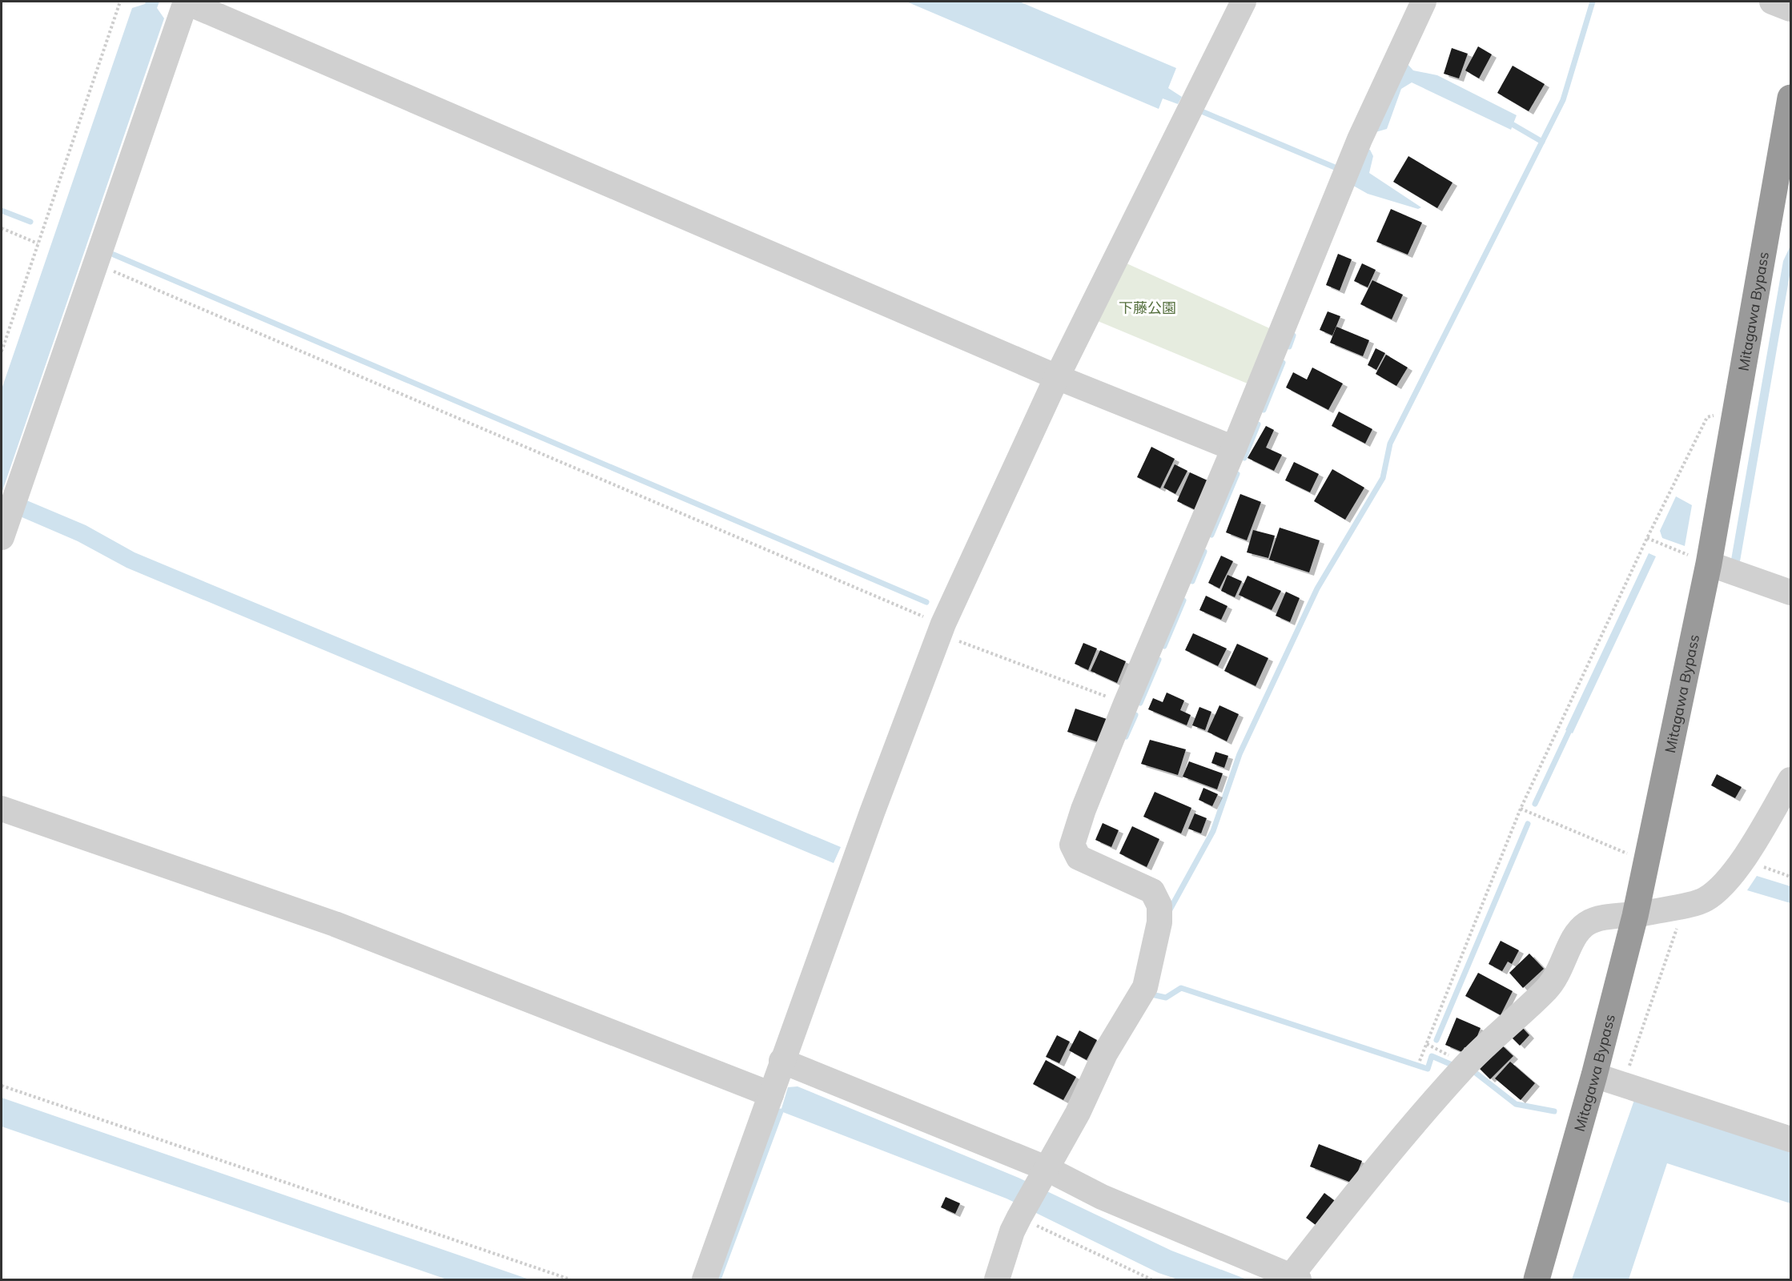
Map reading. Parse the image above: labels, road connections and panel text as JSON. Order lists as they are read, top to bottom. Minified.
{"streets":{"highway":["Mitagawa Bypass"]},"parks":["下藤公園"]}
